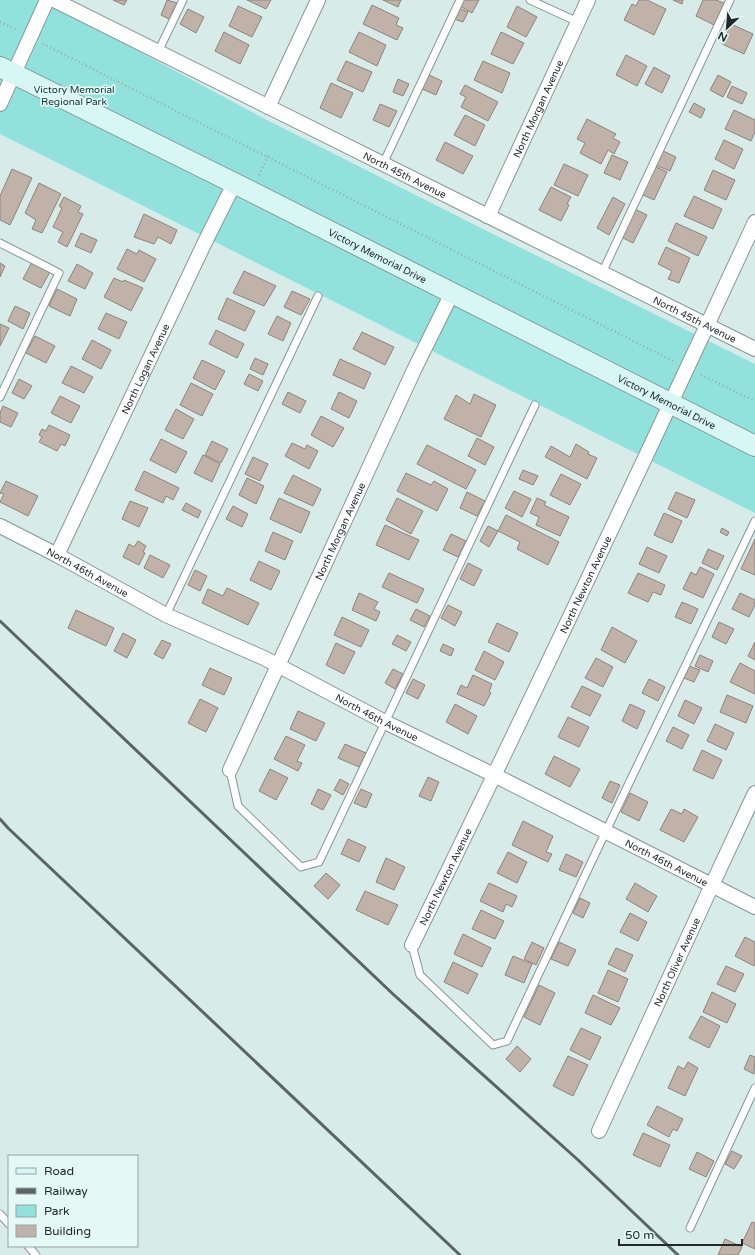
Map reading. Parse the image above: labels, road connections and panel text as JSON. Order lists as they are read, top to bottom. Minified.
{"streets":{"street":["North Morgan Avenue","North 45th Avenue","Victory Memorial Drive","North Logan Avenue","North 46th Avenue","North Newton Avenue","North Oliver Avenue"]},"crossings":[["North Morgan Avenue","North 45th Avenue"],["North Morgan Avenue","Victory Memorial Drive"],["North Morgan Avenue","North 46th Avenue"],["North 45th Avenue","North Newton Avenue"],["Victory Memorial Drive","North Logan Avenue"],["Victory Memorial Drive","North Newton Avenue"],["North Logan Avenue","North 46th Avenue"],["North 46th Avenue","North Newton Avenue"],["North 46th Avenue","North Oliver Avenue"]],"parks":["Victory Memorial Regional Park"],"legend":["Road","Railway","Park","Building"],"scale_bar":"50 m","north":"bottom left"}
